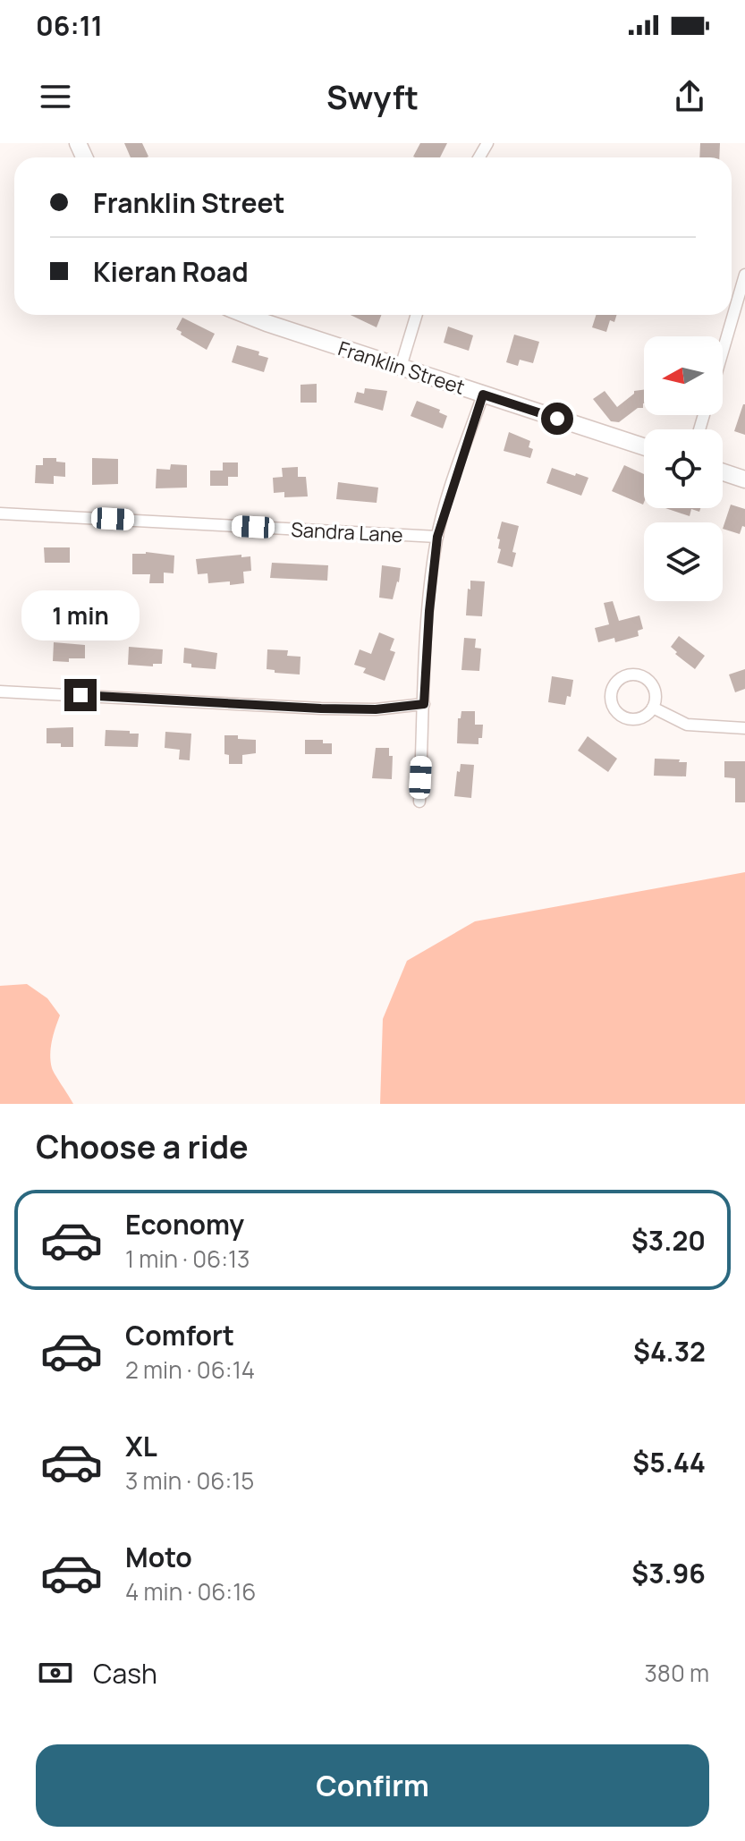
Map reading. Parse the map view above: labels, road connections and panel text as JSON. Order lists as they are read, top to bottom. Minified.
{"streets":{"main road":["Franklin Street"],"street":["Sandra Lane"]},"north":"left","page":{"status":"06:11","header":"Swyft","banner":["Franklin Street","Kieran Road"],"bubble":"1 min","heading":"Choose a ride","list":[{"name":"Economy","note":"1 min · 06:13","value":"$3.20"},{"name":"Comfort","note":"2 min · 06:14","value":"$4.32"},{"name":"XL","note":"3 min · 06:15","value":"$5.44"},{"name":"Moto","note":"4 min · 06:16","value":"$3.96"}],"pay":["Cash","380 m"],"buttons":"Confirm"}}
